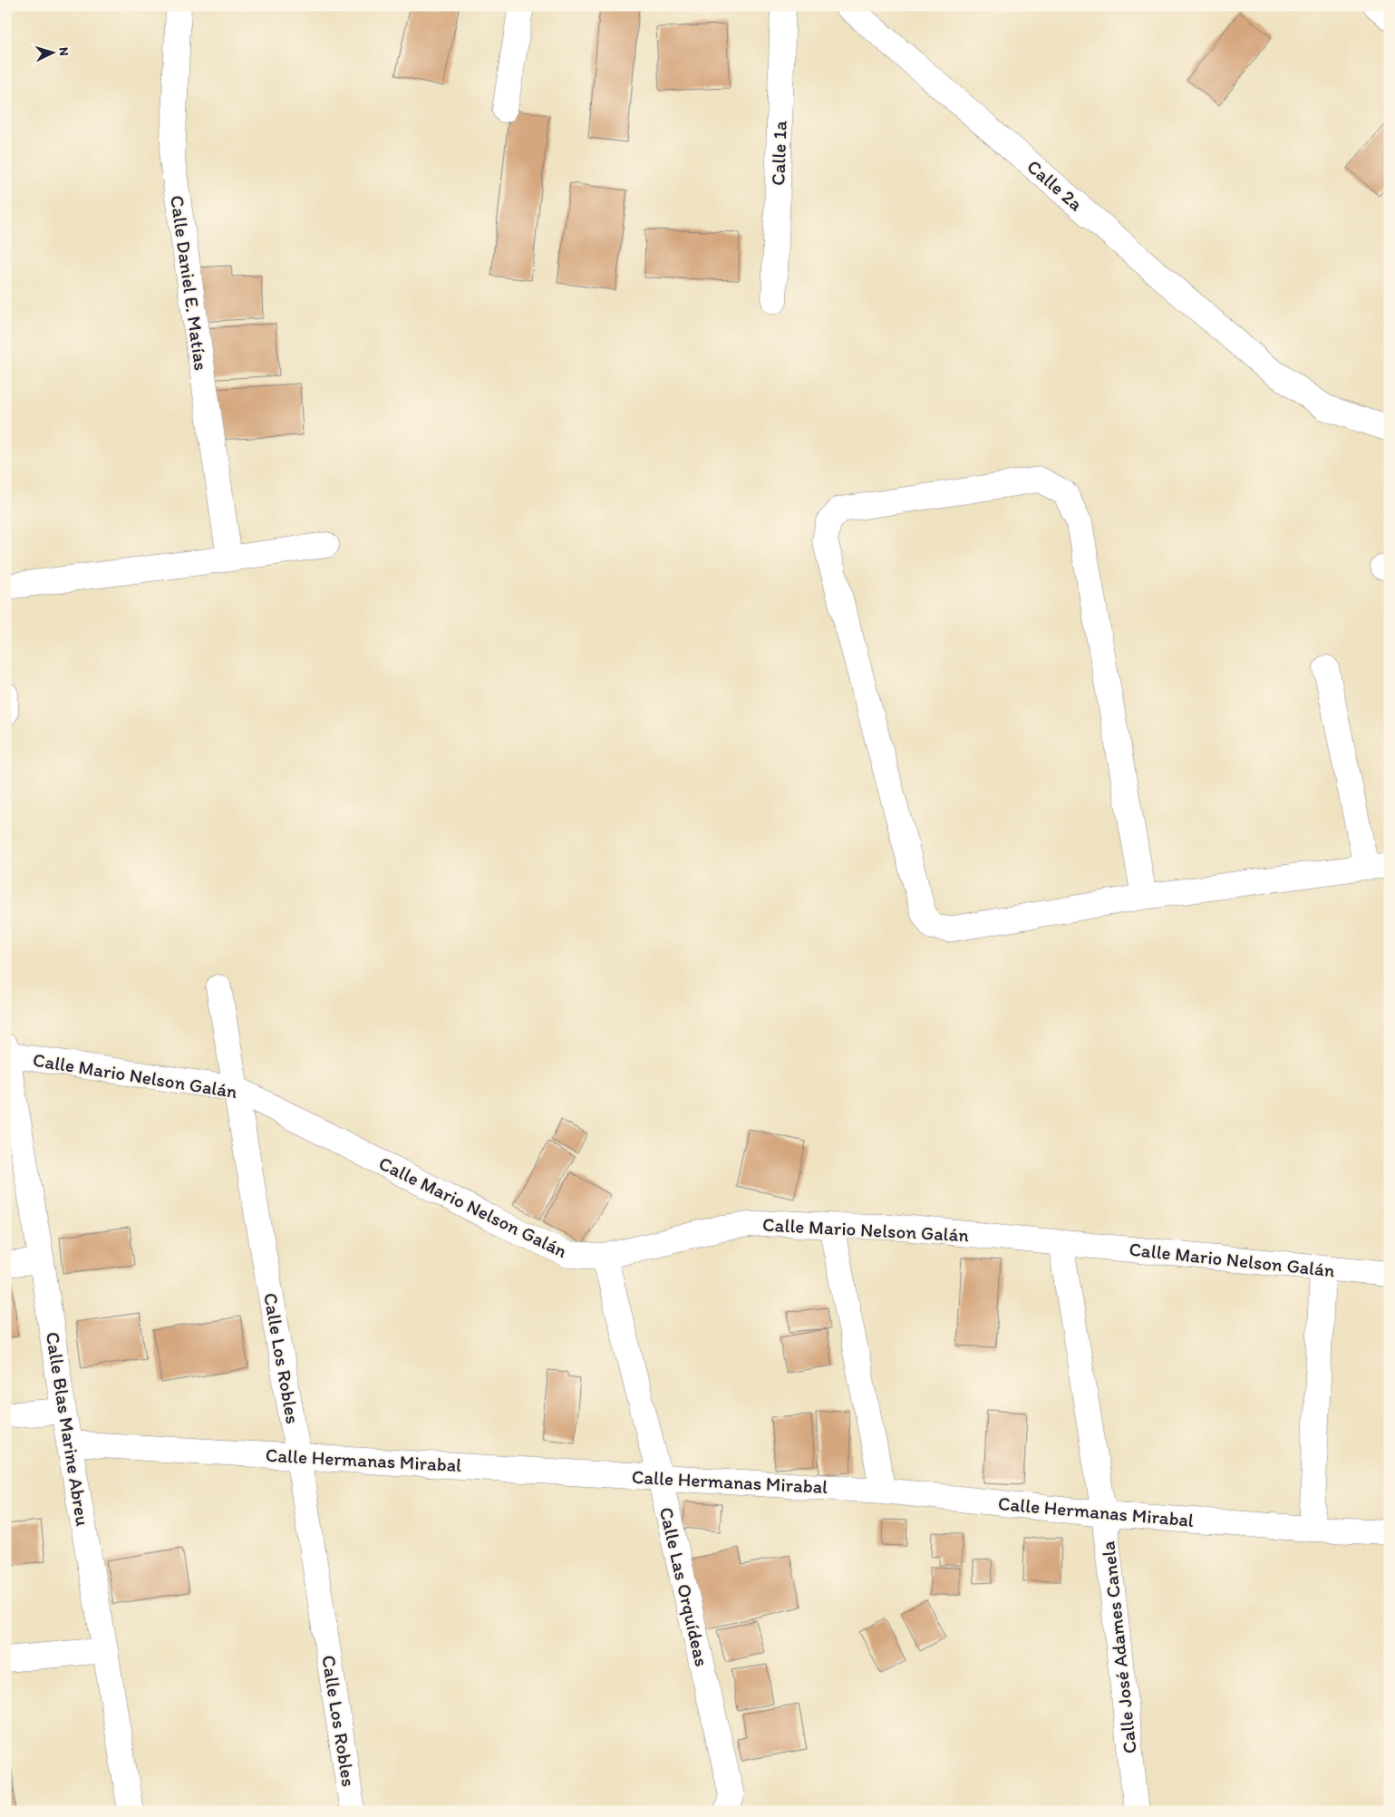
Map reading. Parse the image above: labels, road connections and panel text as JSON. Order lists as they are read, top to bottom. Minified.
{"streets":{"street":["Calle 1a","Calle 2a","Calle Daniel E. Matías","Calle Mario Nelson Galán","Calle Los Robles","Calle Blas Marine Abreu","Calle Hermanas Mirabal","Calle Las Orquídeas","Calle José Adames Canela"]},"crossings":[["Calle Mario Nelson Galán","Calle Los Robles"],["Calle Mario Nelson Galán","Calle Blas Marine Abreu"],["Calle Mario Nelson Galán","Calle Las Orquídeas"],["Calle Mario Nelson Galán","Calle José Adames Canela"],["Calle Los Robles","Calle Hermanas Mirabal"],["Calle Blas Marine Abreu","Calle Hermanas Mirabal"],["Calle Hermanas Mirabal","Calle Las Orquídeas"],["Calle Hermanas Mirabal","Calle José Adames Canela"]],"north":"right"}
